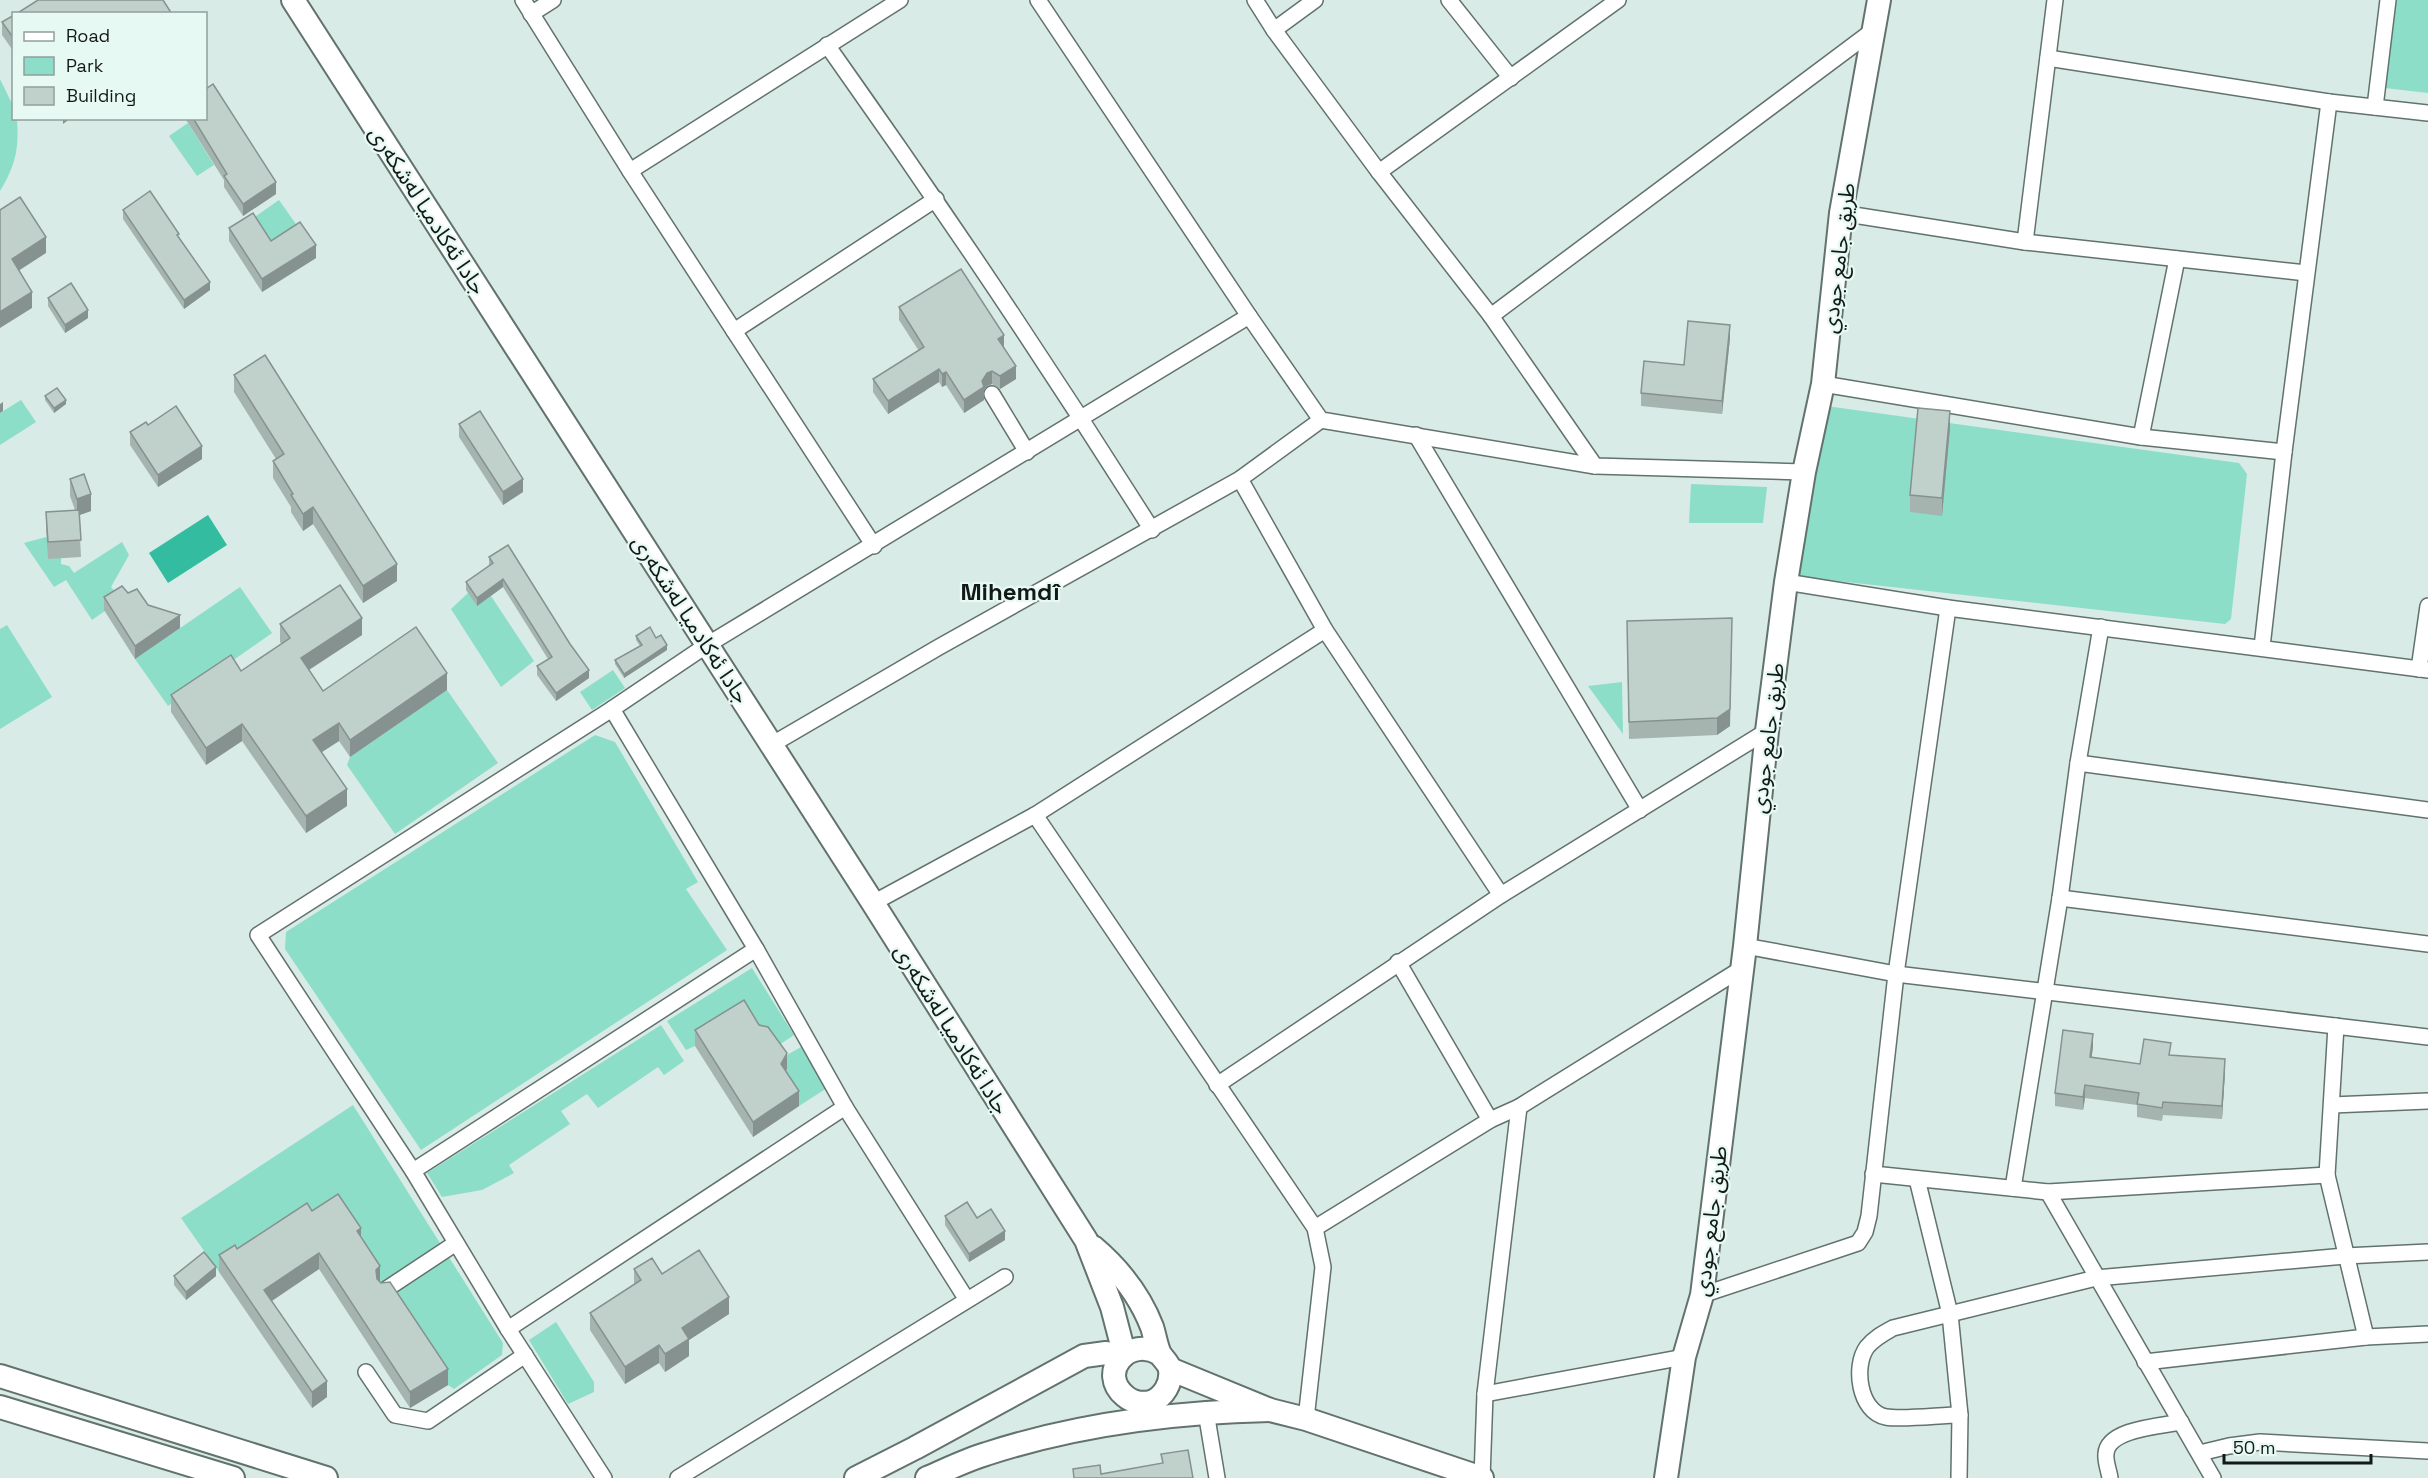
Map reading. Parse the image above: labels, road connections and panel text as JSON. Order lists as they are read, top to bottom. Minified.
{"streets":{"main road":["جادا ئه‌كادميا له‌شكه‌رى","طريق جامع جودي"]},"districts":["Mihemdî"],"legend":["Road","Park","Building"],"scale_bar":"50 m"}
